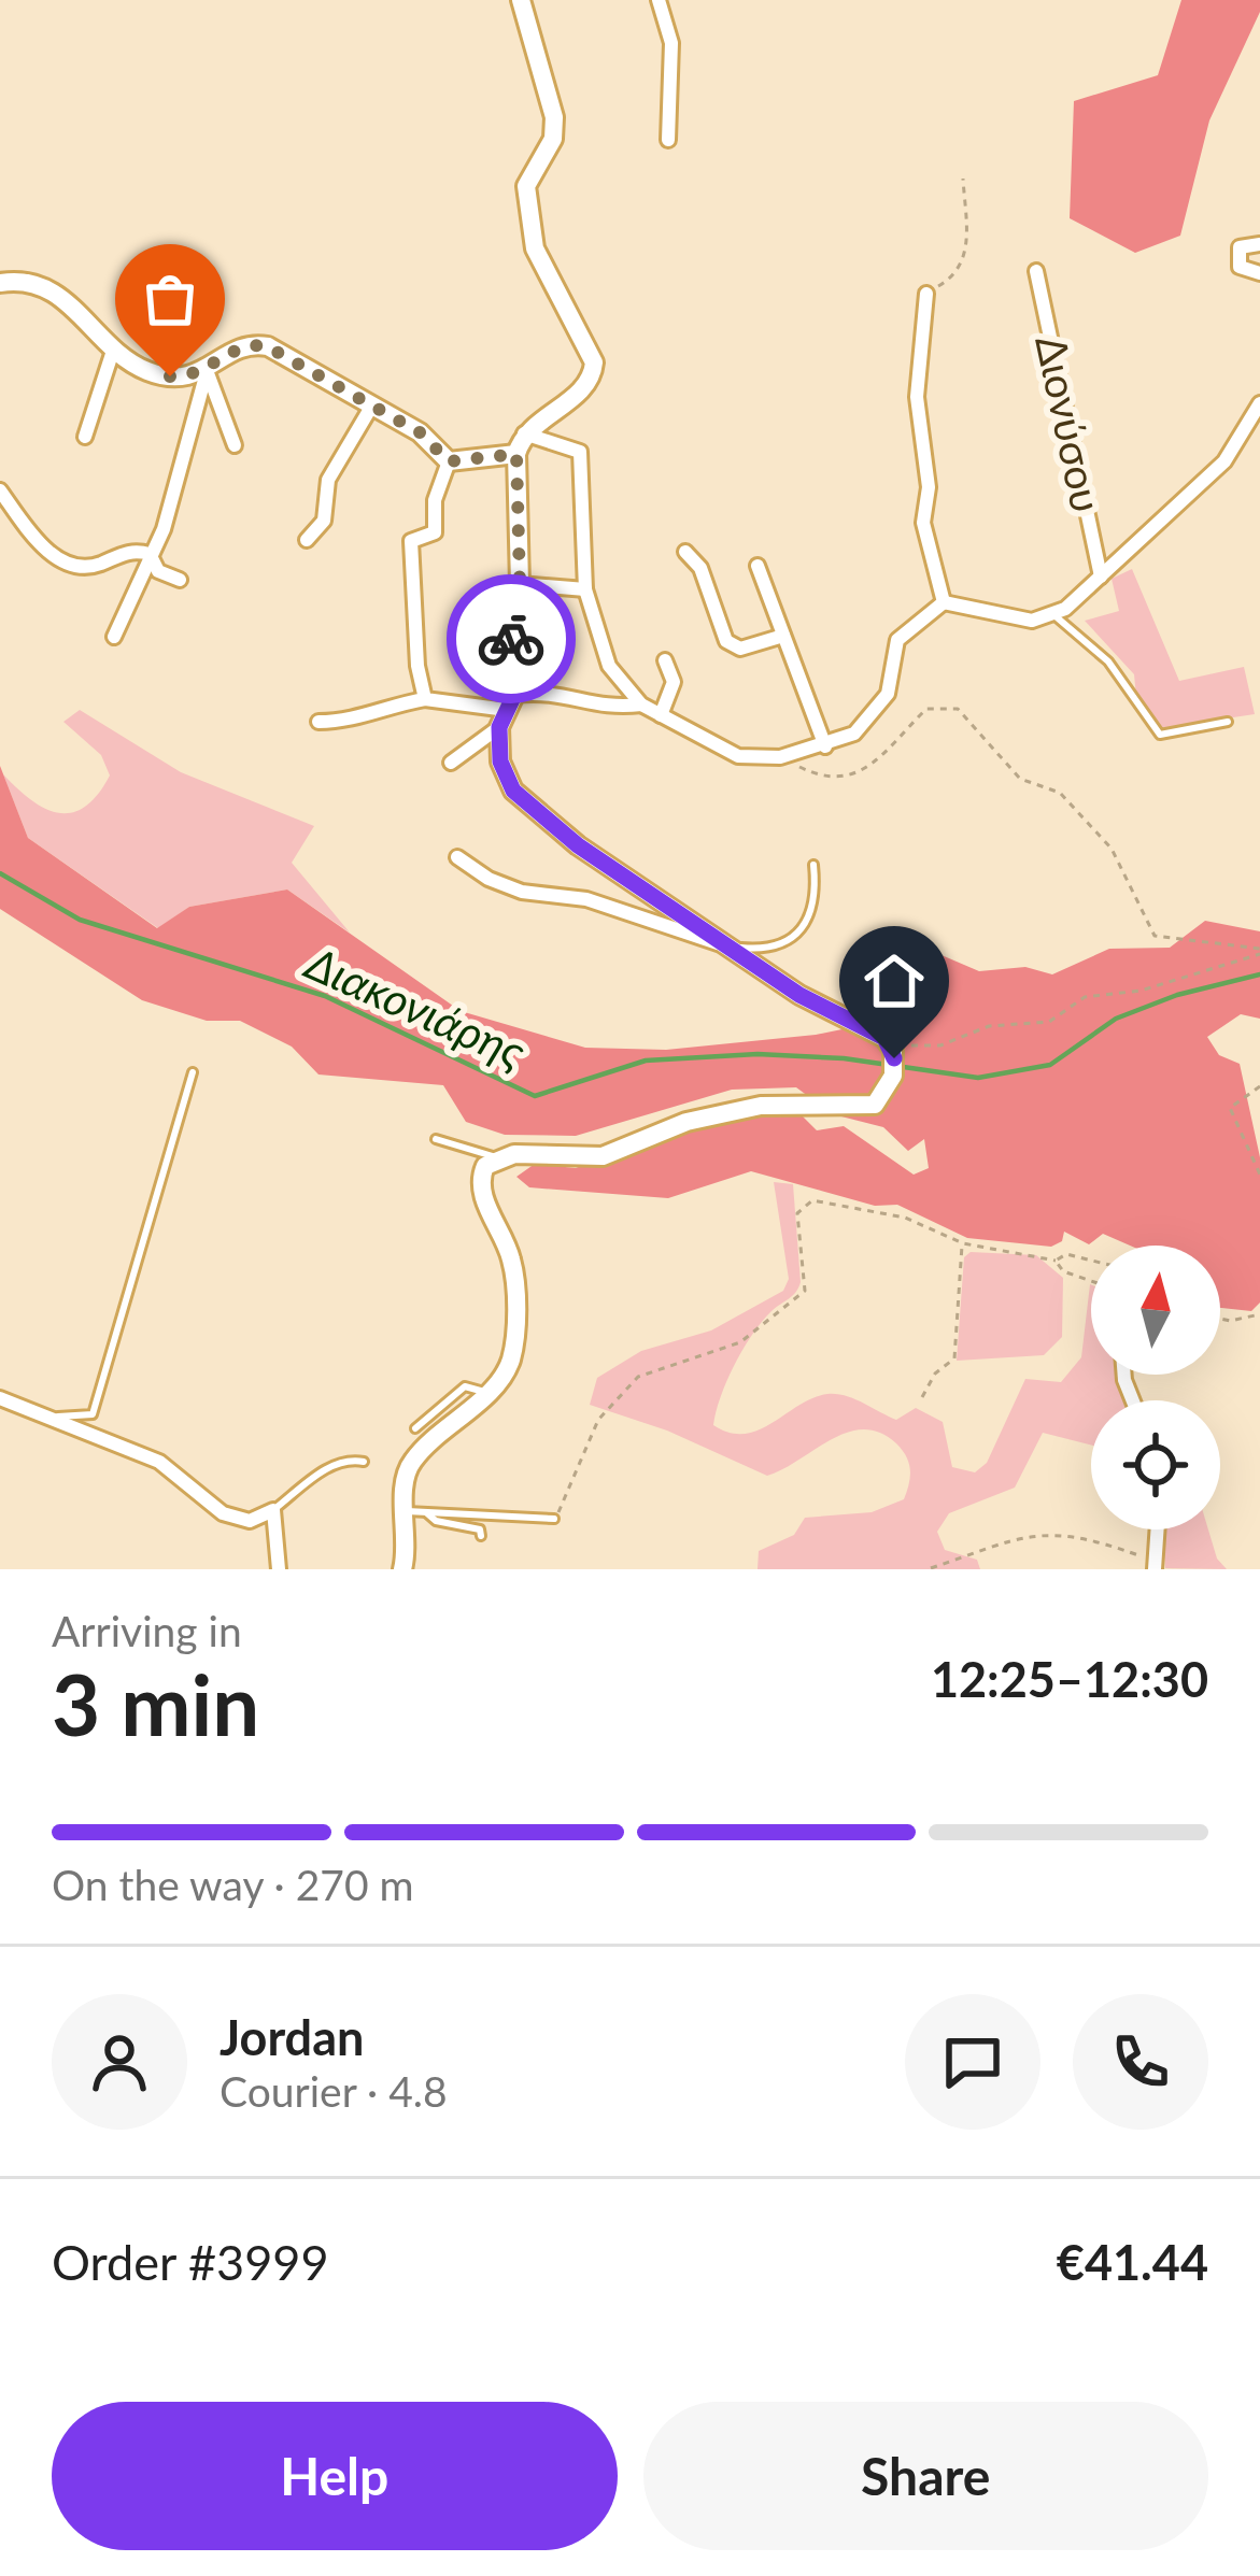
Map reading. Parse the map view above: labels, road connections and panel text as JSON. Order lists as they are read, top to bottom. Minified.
{"streets":{"street":["Διονύσου"]},"water":["Διακονιάρης"],"north":"top","page":{"heading":["3 min","Arriving in","12:25–12:30"],"panel":["Jordan","Courier · 4.8","Order #3999","€41.44"],"bar":"On the way · 270 m","buttons":["Help","Share"]}}
